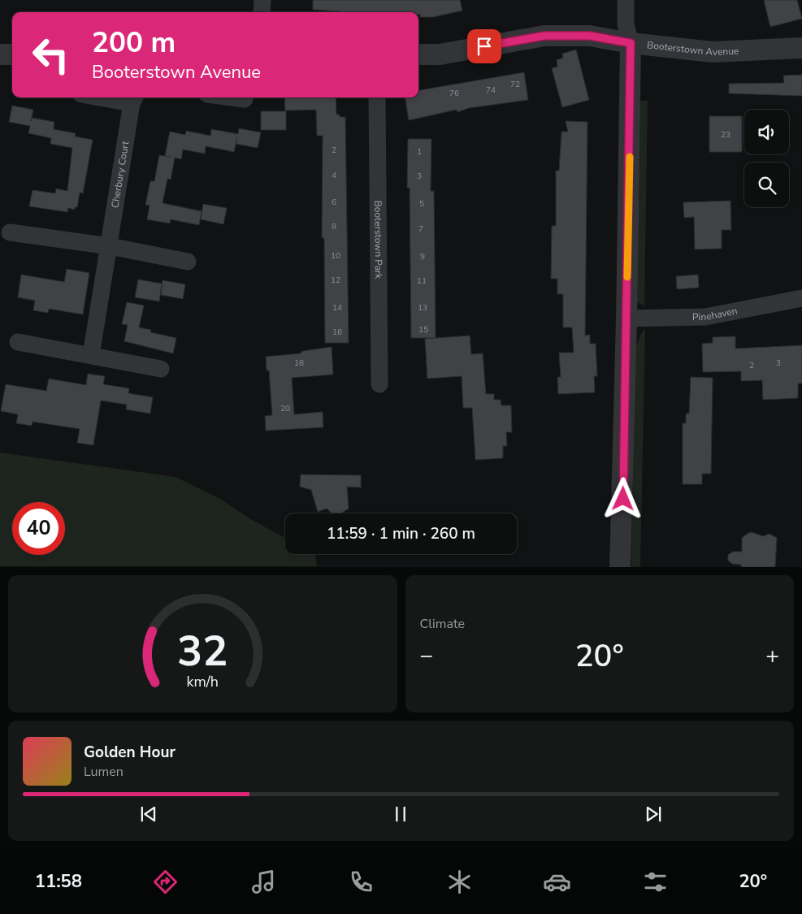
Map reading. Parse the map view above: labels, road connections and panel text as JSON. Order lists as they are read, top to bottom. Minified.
{"streets":{"street":["Booterstown Avenue","Cherbury Court","Booterstown Park","Pinehaven"]},"house_numbers":["72","74","76","23","2","1","4","3","6","5","8","7","10","9","12","11","14","13","15","16","18","3","2","20"],"page":{"turn":["200 m","Booterstown Avenue"],"limit":"40","trip":"11:59 · 1 min · 260 m","tile":"Climate","heat":["−","20°","+"],"song":["Golden Hour","Lumen"],"tabs":["11:58","20°"],"gauge":["32","km/h"]}}
